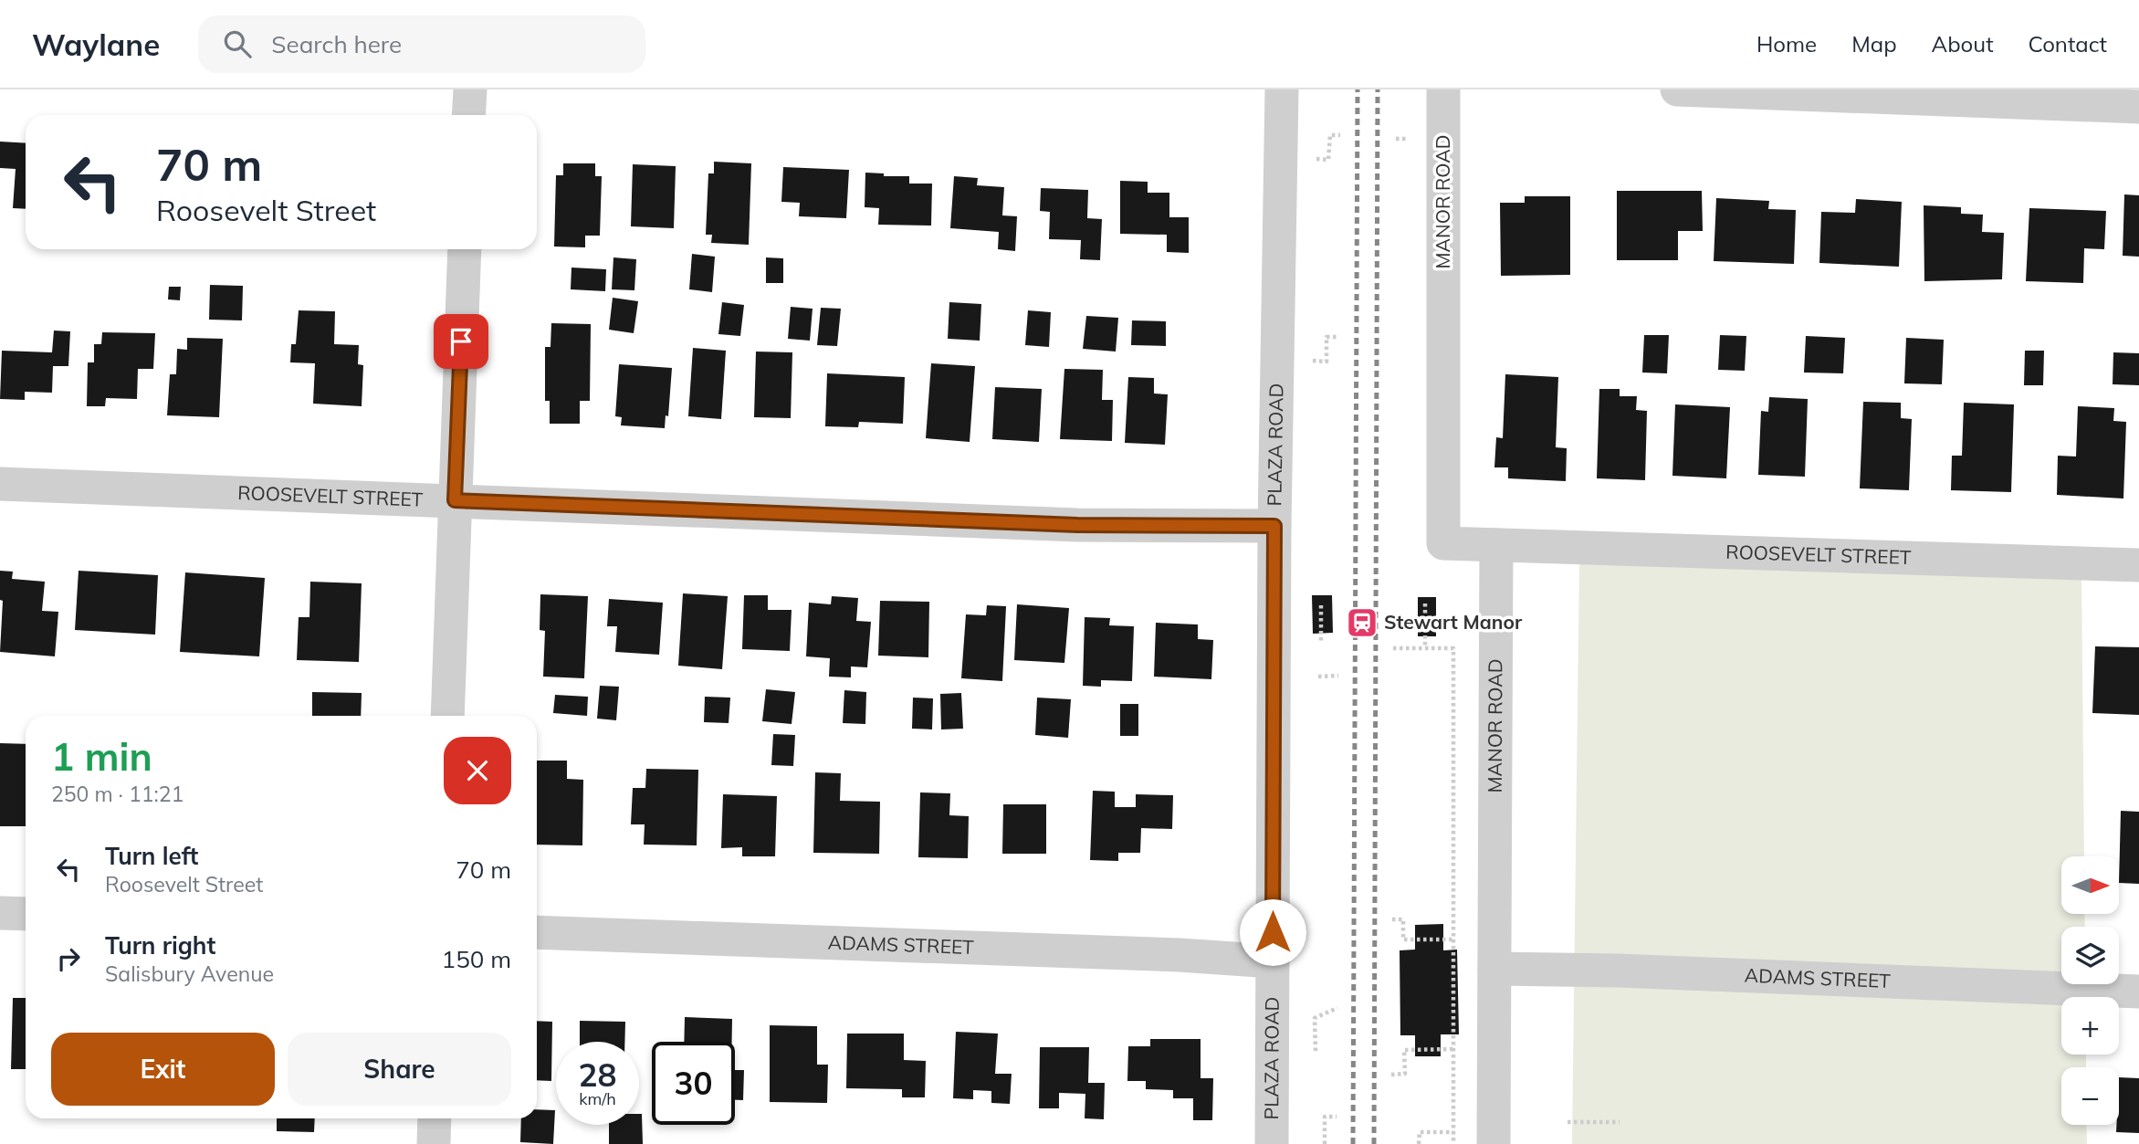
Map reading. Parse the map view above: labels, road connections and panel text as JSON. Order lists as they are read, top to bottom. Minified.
{"streets":{"street":["MANOR ROAD","PLAZA ROAD","ROOSEVELT STREET","ADAMS STREET"]},"crossings":[["MANOR ROAD","ROOSEVELT STREET"],["MANOR ROAD","ADAMS STREET"],["PLAZA ROAD","ROOSEVELT STREET"],["PLAZA ROAD","ADAMS STREET"]],"places":{"station":["Stewart Manor"]},"north":"right","page":{"header":"Waylane","search":"Search here","nav":["Home","Map","About","Contact"],"turn":["70 m","Roosevelt Street"],"heading":["1 min","250 m · 11:21"],"list":[{"name":"Turn left","note":"Roosevelt Street","value":"70 m"},{"name":"Turn right","note":"Salisbury Avenue","value":"150 m"}],"map_buttons":["+","−"],"buttons":["Exit","Share"],"speed":"28 km/h","limit":"30"}}
